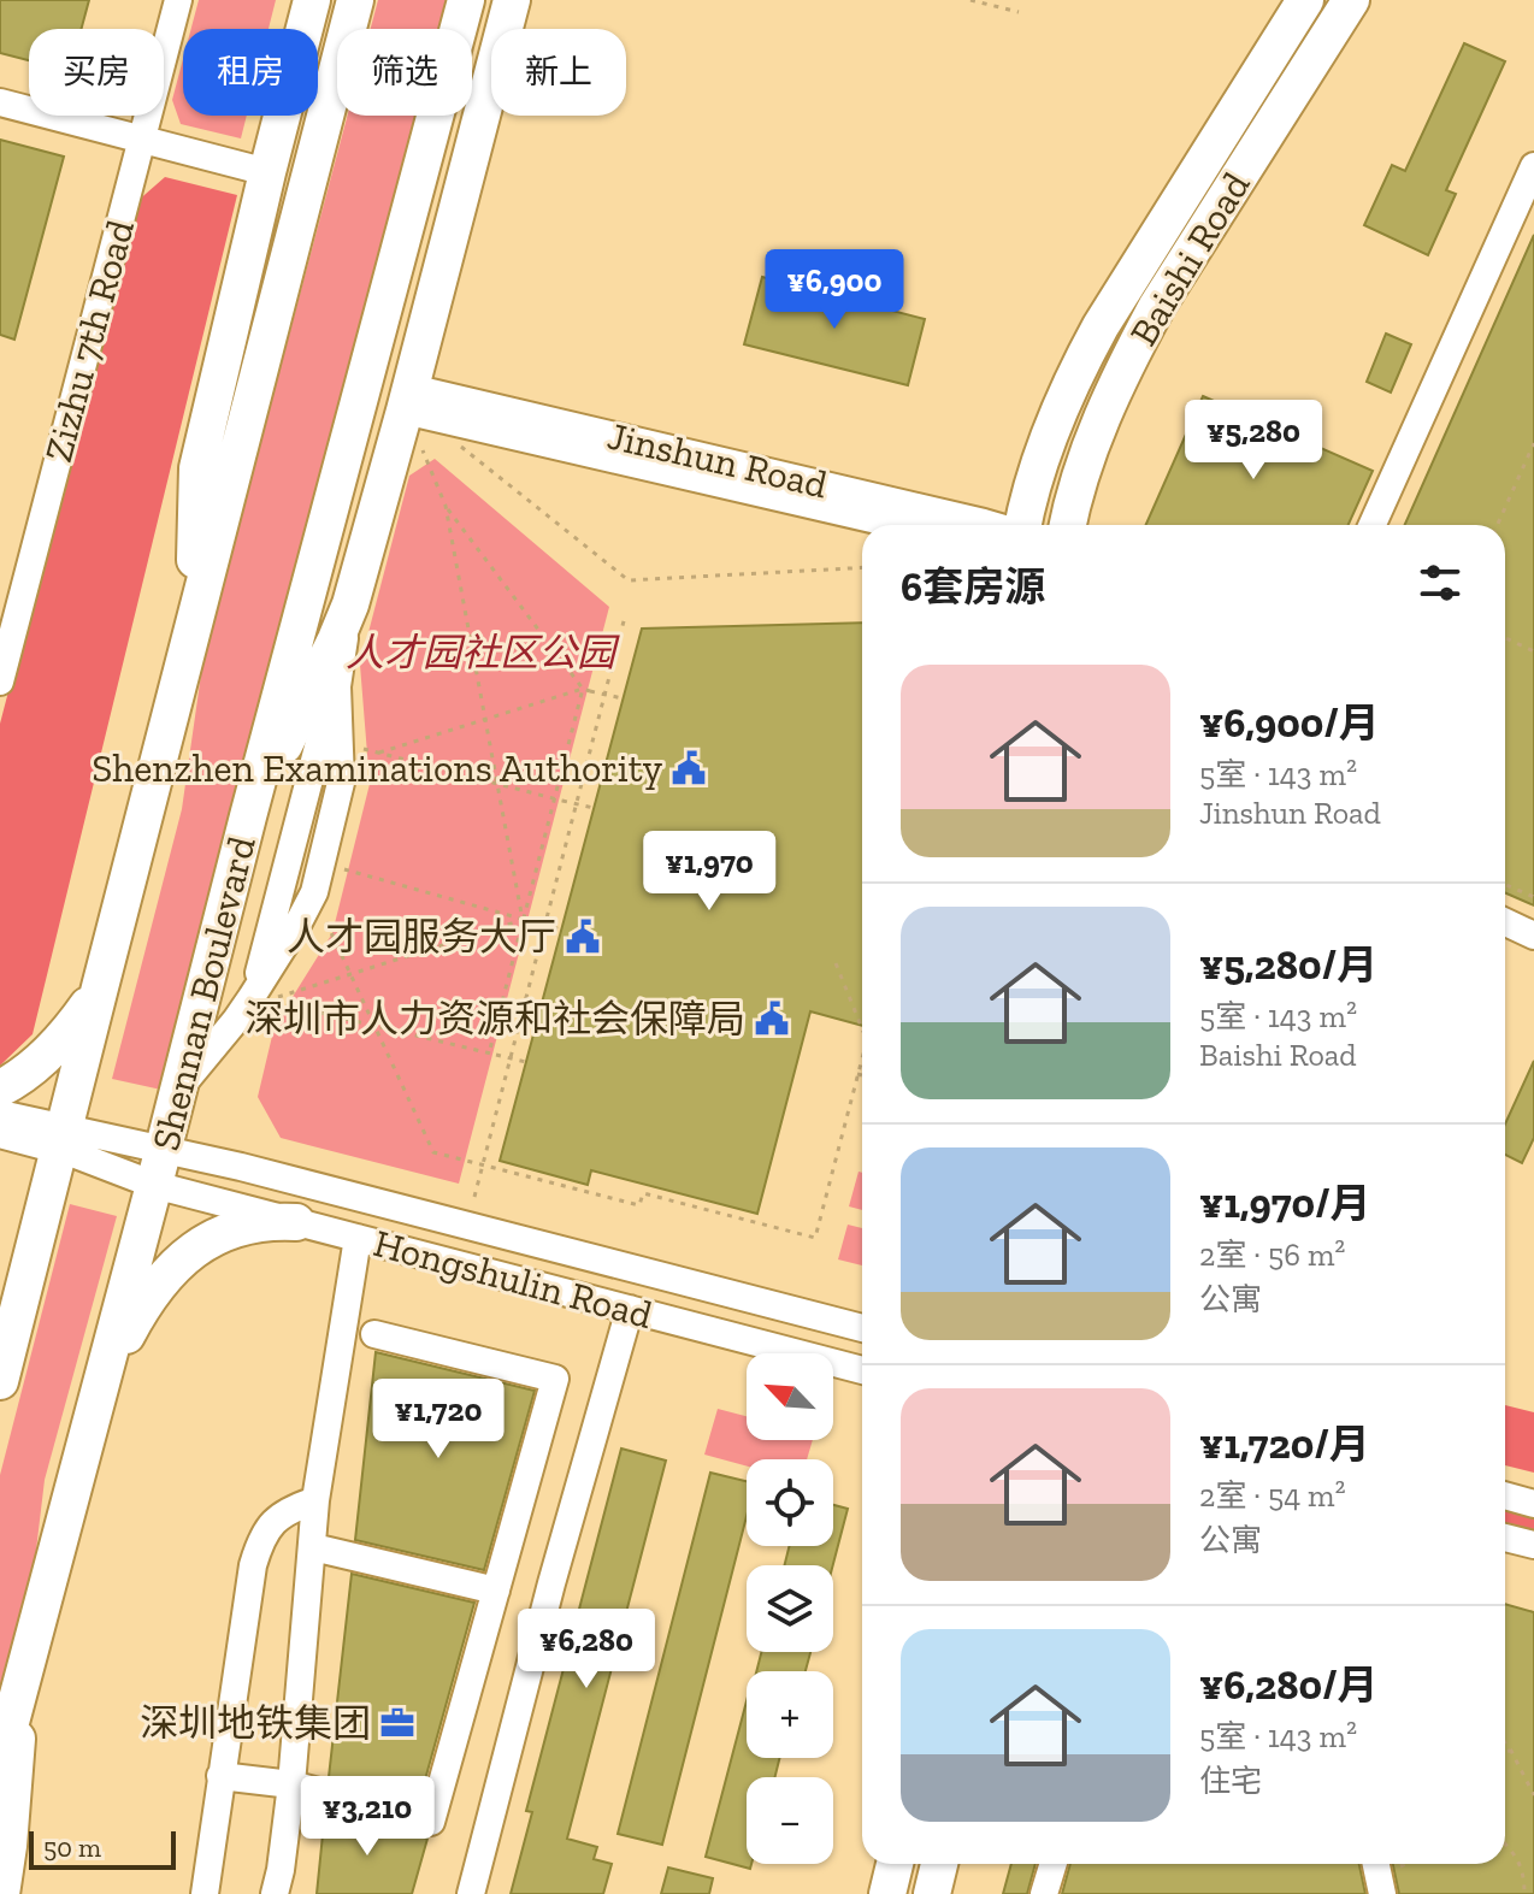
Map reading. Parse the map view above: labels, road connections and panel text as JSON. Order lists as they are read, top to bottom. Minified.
{"streets":{"main road":["Baishi Road","Shennan Boulevard"],"street":["Zizhu 7th Road","Jinshun Road","Hongshulin Road"]},"crossings":[["Shennan Boulevard","Hongshulin Road"]],"parks":["人才园社区公园"],"places":{"public building":["Shenzhen Examinations Authority","人才园服务大厅","深圳市人力资源和社会保障局"],"office":["深圳地铁集团"]},"scale_bar":"50 m","north":"top left","page":{"chip":["买房","租房","筛选","新上"],"price":["¥6,900","¥5,280","¥1,970","¥1,720","¥6,280","¥3,210"],"heading":"6套房源","list":[{"name":"¥6,900/月","note":"5室 · 143 m² · Jinshun Road"},{"name":"¥5,280/月","note":"5室 · 143 m² · Baishi Road"},{"name":"¥1,970/月","note":"2室 · 56 m² · 公寓"},{"name":"¥1,720/月","note":"2室 · 54 m² · 公寓"},{"name":"¥6,280/月","note":"5室 · 143 m² · 住宅"}],"map_buttons":["+","−"],"scale":"50 m"}}
